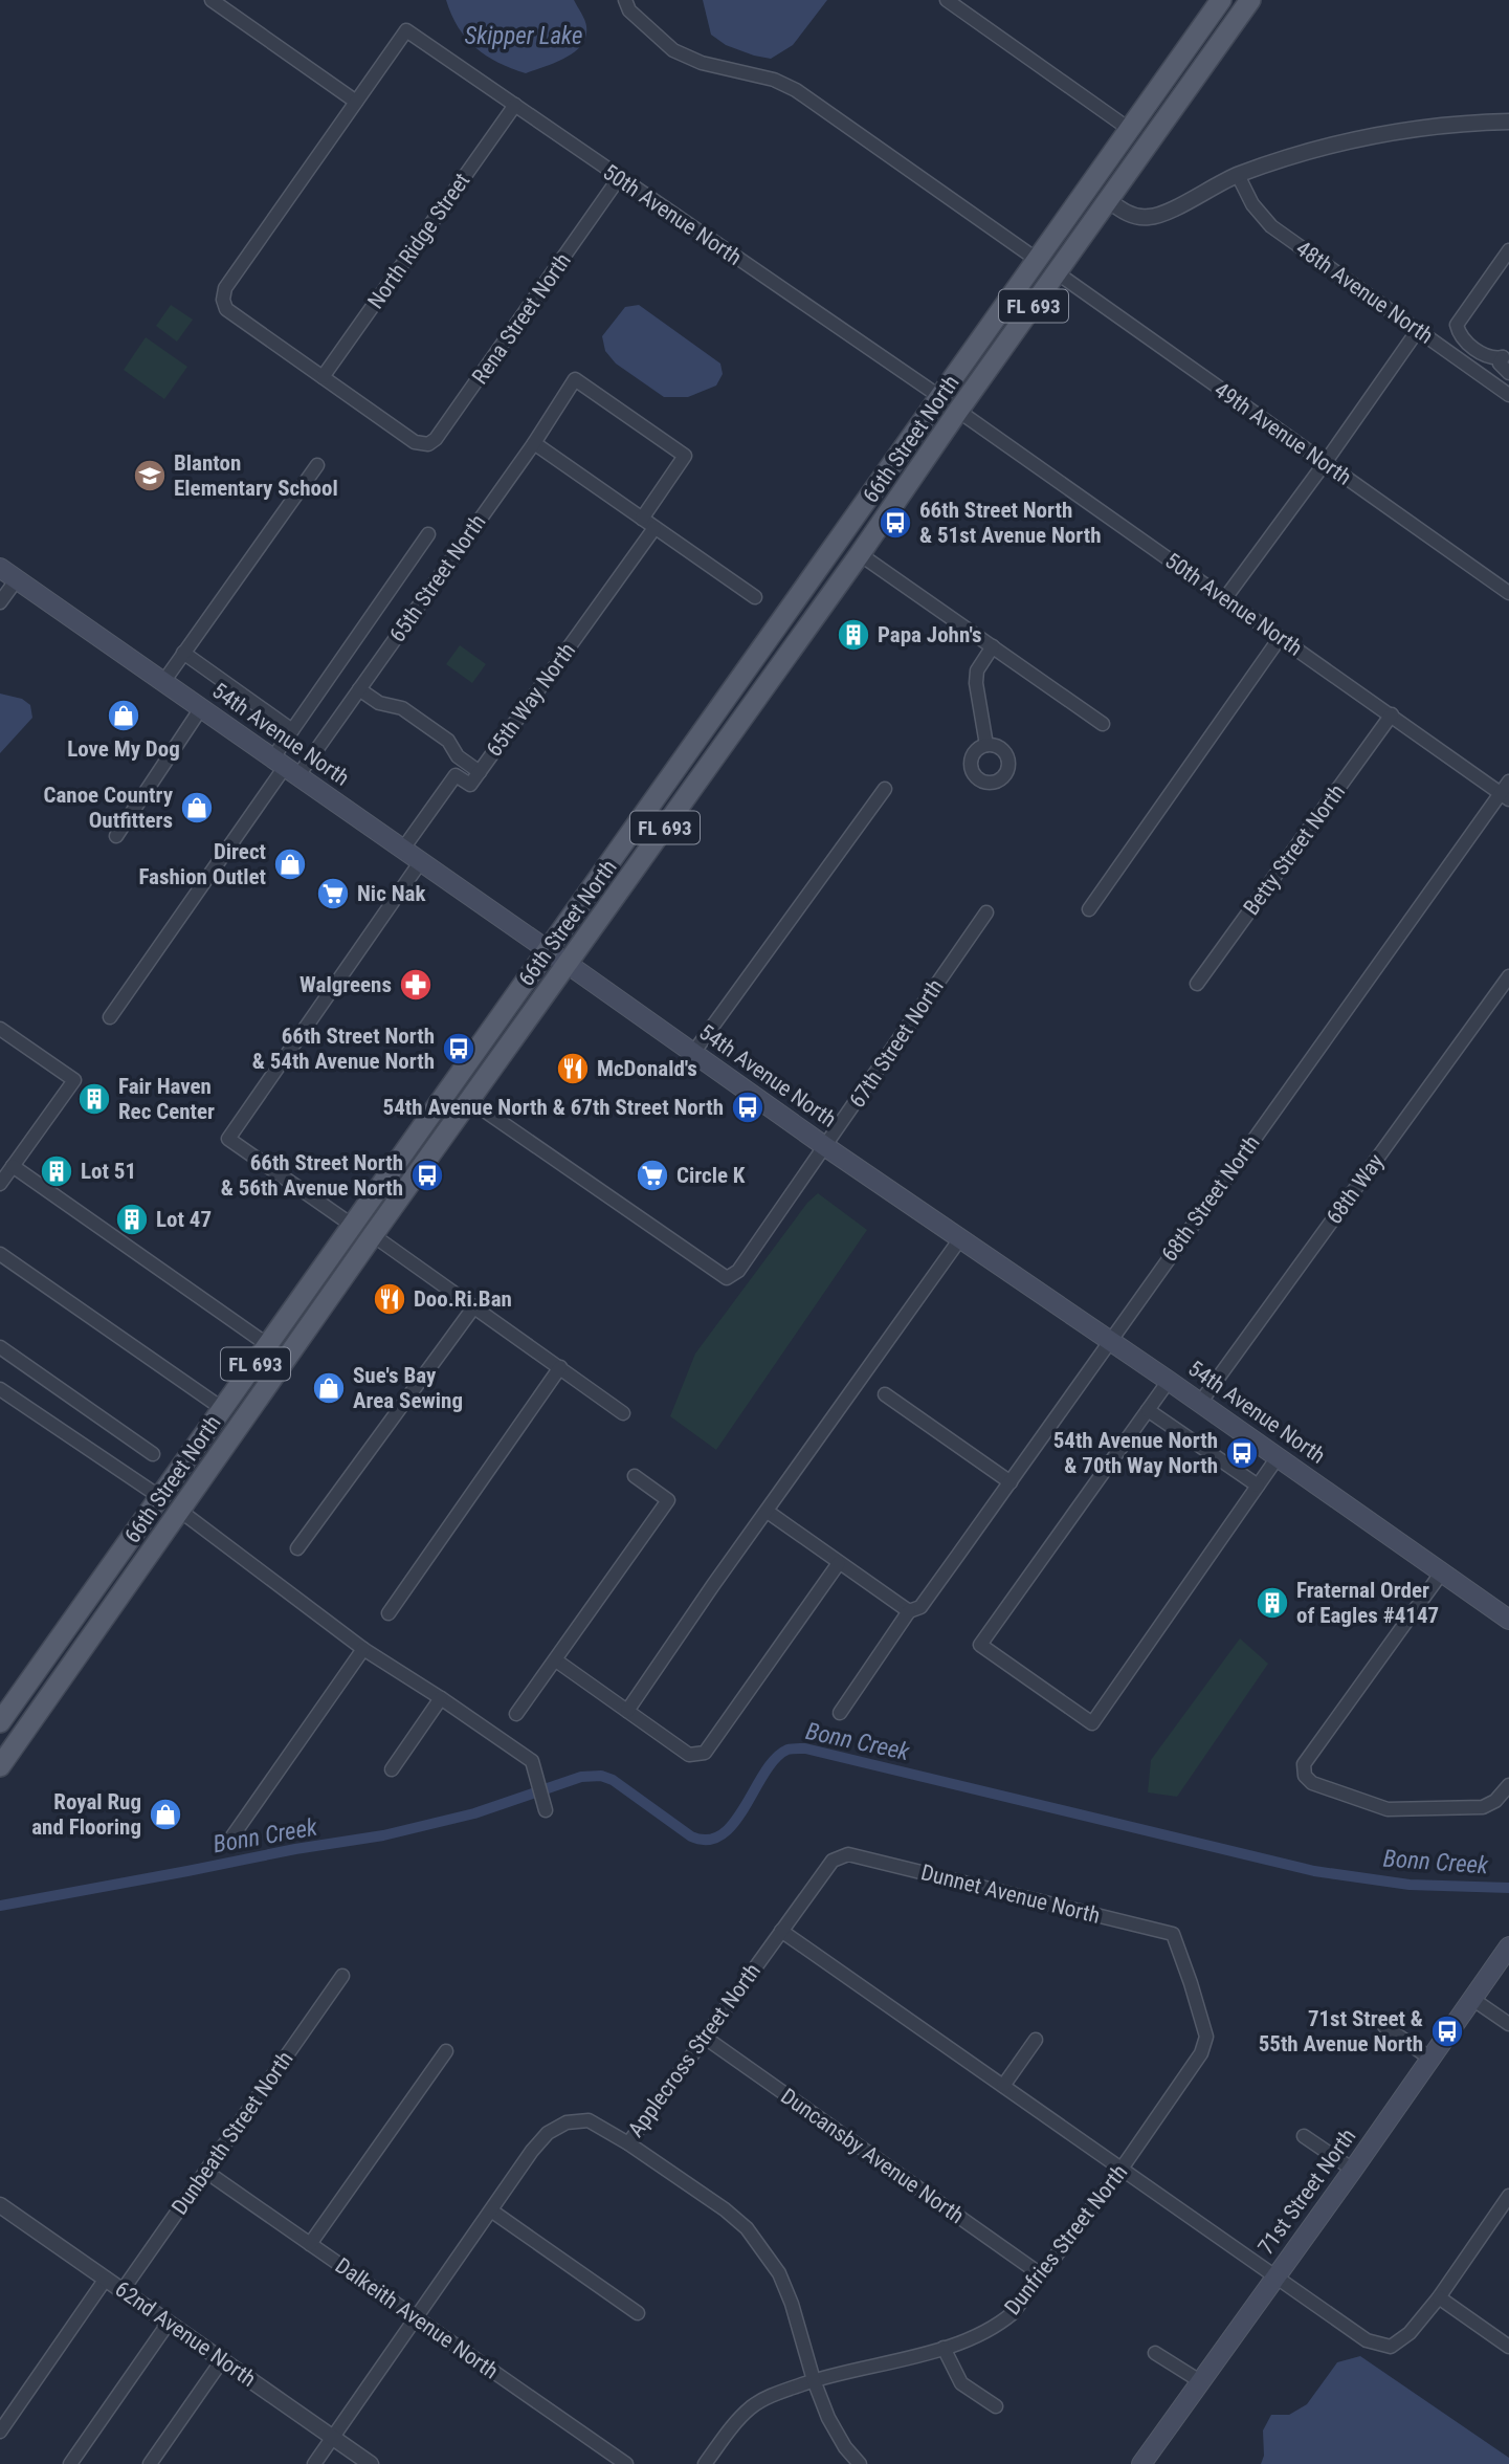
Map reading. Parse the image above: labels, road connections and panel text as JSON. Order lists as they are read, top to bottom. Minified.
{"streets":{"main road":["FL 693","66th Street North","54th Avenue North","71st Street North"],"street":["50th Avenue North","North Ridge Street","48th Avenue North","Rena Street North","49th Avenue North","65th Street North","65th Way North","Betty Street North","67th Street North","68th Way","68th Street North","Dunnet Avenue North","Applecross Street North","Dunbeath Street North","Duncansby Avenue North","Dunfries Street North","Dalkeith Avenue North","62nd Avenue North"]},"crossings":[["50th Avenue North","North Ridge Street"],["50th Avenue North","Rena Street North"],["50th Avenue North","66th Street North"],["50th Avenue North","Betty Street North"],["50th Avenue North","68th Street North"],["North Ridge Street","Rena Street North"],["49th Avenue North","66th Street North"],["66th Street North","54th Avenue North"],["66th Street North","67th Street North"],["65th Street North","54th Avenue North"],["65th Way North","54th Avenue North"],["54th Avenue North","67th Street North"],["54th Avenue North","68th Way"],["54th Avenue North","68th Street North"],["Dunnet Avenue North","Applecross Street North"],["Dunnet Avenue North","Dunfries Street North"],["Applecross Street North","Duncansby Avenue North"],["Applecross Street North","Dalkeith Avenue North"],["Dunbeath Street North","Dalkeith Avenue North"],["Dunbeath Street North","62nd Avenue North"],["Duncansby Avenue North","Dunfries Street North"]],"water":["Skipper Lake","Bonn Creek"],"places":{"school or university":["Blanton Elementary School"],"bus stop":["66th Street North & 51st Avenue North","66th Street North & 54th Avenue North","54th Avenue North & 67th Street North","66th Street North & 56th Avenue North","54th Avenue North & 70th Way North","71st Street & 55th Avenue North"],"building":["Papa John's","Fair Haven Rec Center","Lot 51","Lot 47","Fraternal Order of Eagles #4147"],"shop":["Love My Dog","Canoe Country Outfitters","Direct Fashion Outlet","Sue's Bay Area Sewing","Royal Rug and Flooring"],"supermarket":["Nic Nak","Circle K"],"pharmacy":["Walgreens"],"restaurant":["McDonald's","Doo.Ri.Ban"]}}
